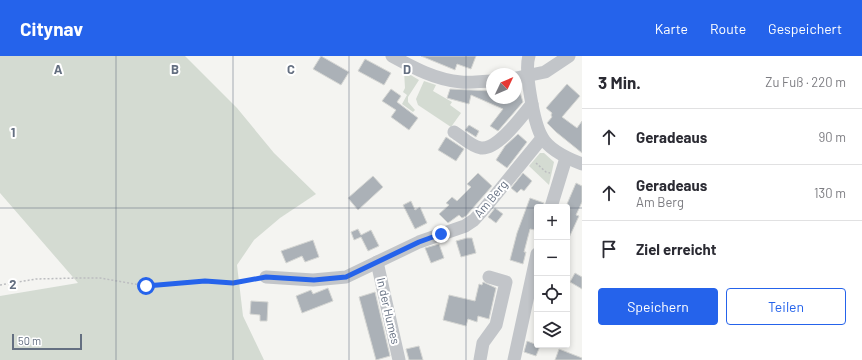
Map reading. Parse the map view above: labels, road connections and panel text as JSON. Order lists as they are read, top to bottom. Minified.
{"streets":{"street":["Am Berg","In der Humes"]},"crossings":[["Am Berg","In der Humes"]],"scale_bar":"50 m","north":"top right","page":{"header":"Citynav","nav":["Karte","Route","Gespeichert"],"heading":["3 Min.","Zu Fuß · 220 m"],"list":[["Geradeaus","90 m"],["Geradeaus","Am Berg","130 m"],"Ziel erreicht"],"map_buttons":["+","−"],"buttons":["Speichern","Teilen"],"scale":"50 m"},"grid":{"columns":["A","B","C","D"],"rows":["1","2"]}}
